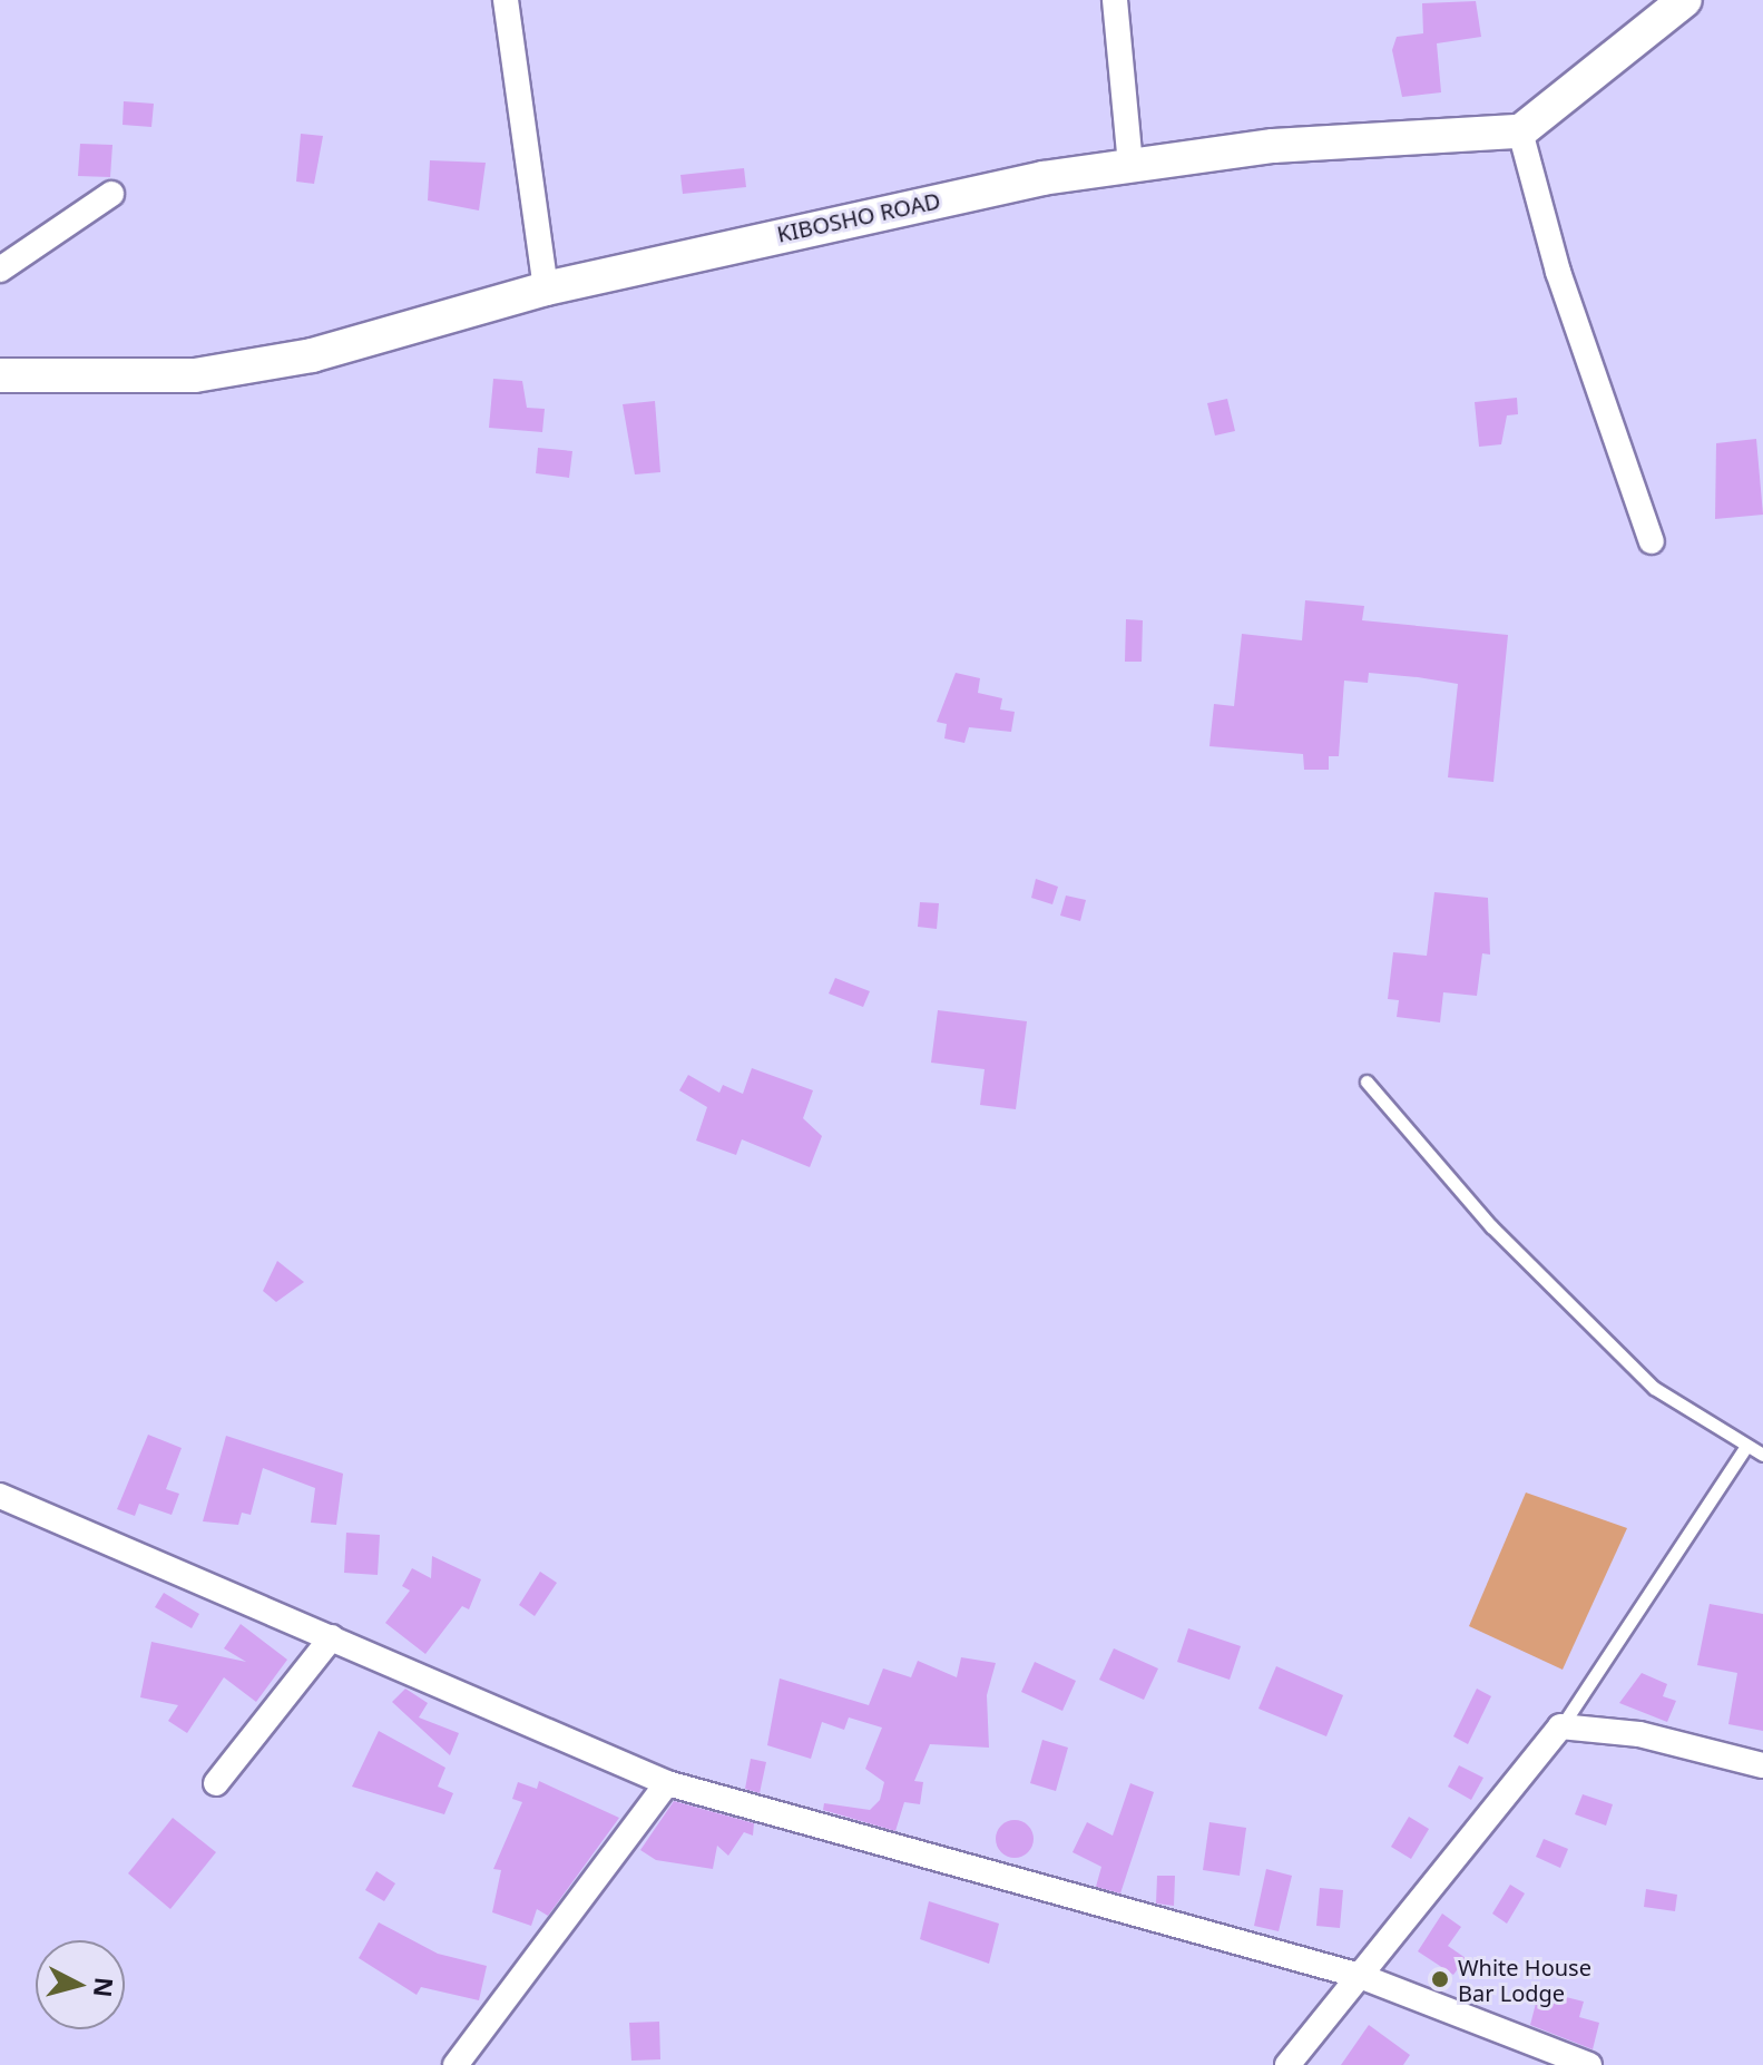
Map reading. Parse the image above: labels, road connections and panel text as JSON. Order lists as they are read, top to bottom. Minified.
{"streets":{"main road":["KIBOSHO ROAD"]},"places":["White House Bar Lodge"],"north":"right"}
